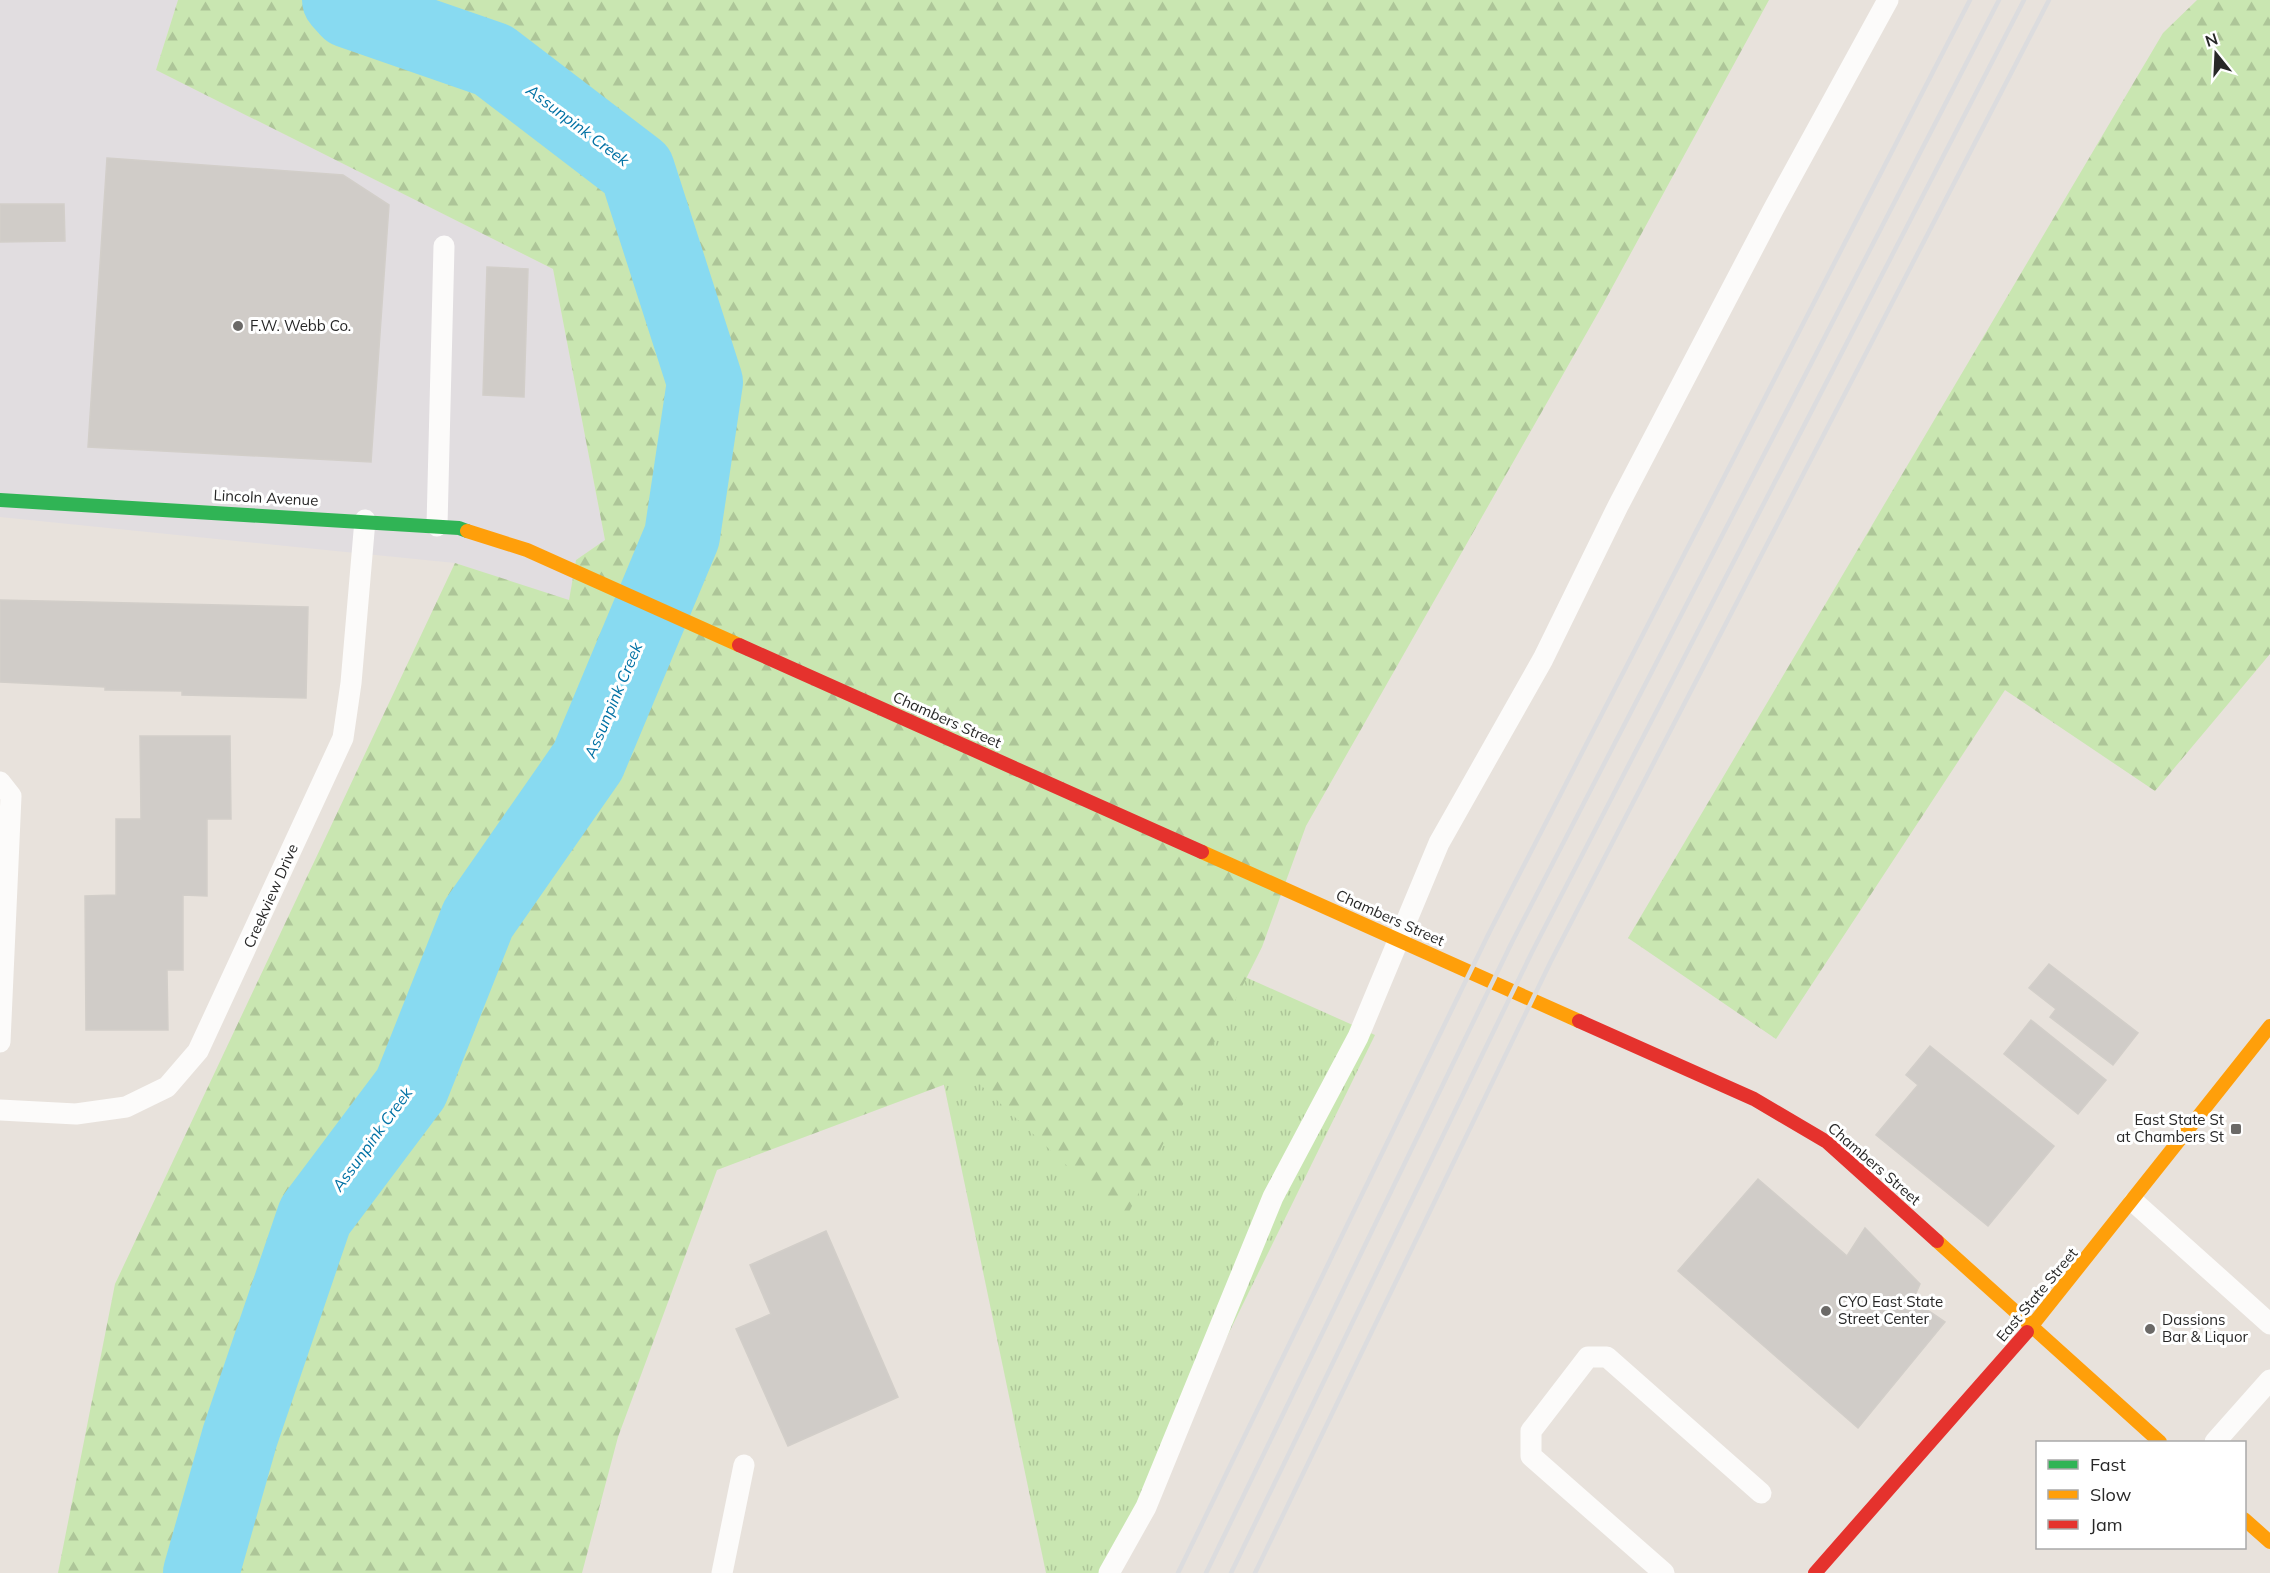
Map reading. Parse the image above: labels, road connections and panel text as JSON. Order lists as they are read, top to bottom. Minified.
{"streets":{"street":["Lincoln Avenue","Chambers Street","East State Street"],"lane":["Creekview Drive"]},"crossings":[["Lincoln Avenue","Chambers Street"],["Lincoln Avenue","Creekview Drive"],["Chambers Street","East State Street"]],"water":["Assunpink Creek"],"places":{"other":["F.W. Webb Co.","CYO East State Street Center","Dassions Bar & Liquor"],"transit":["East State St at Chambers St"]},"legend":["Fast","Slow","Jam"],"north":"top"}
